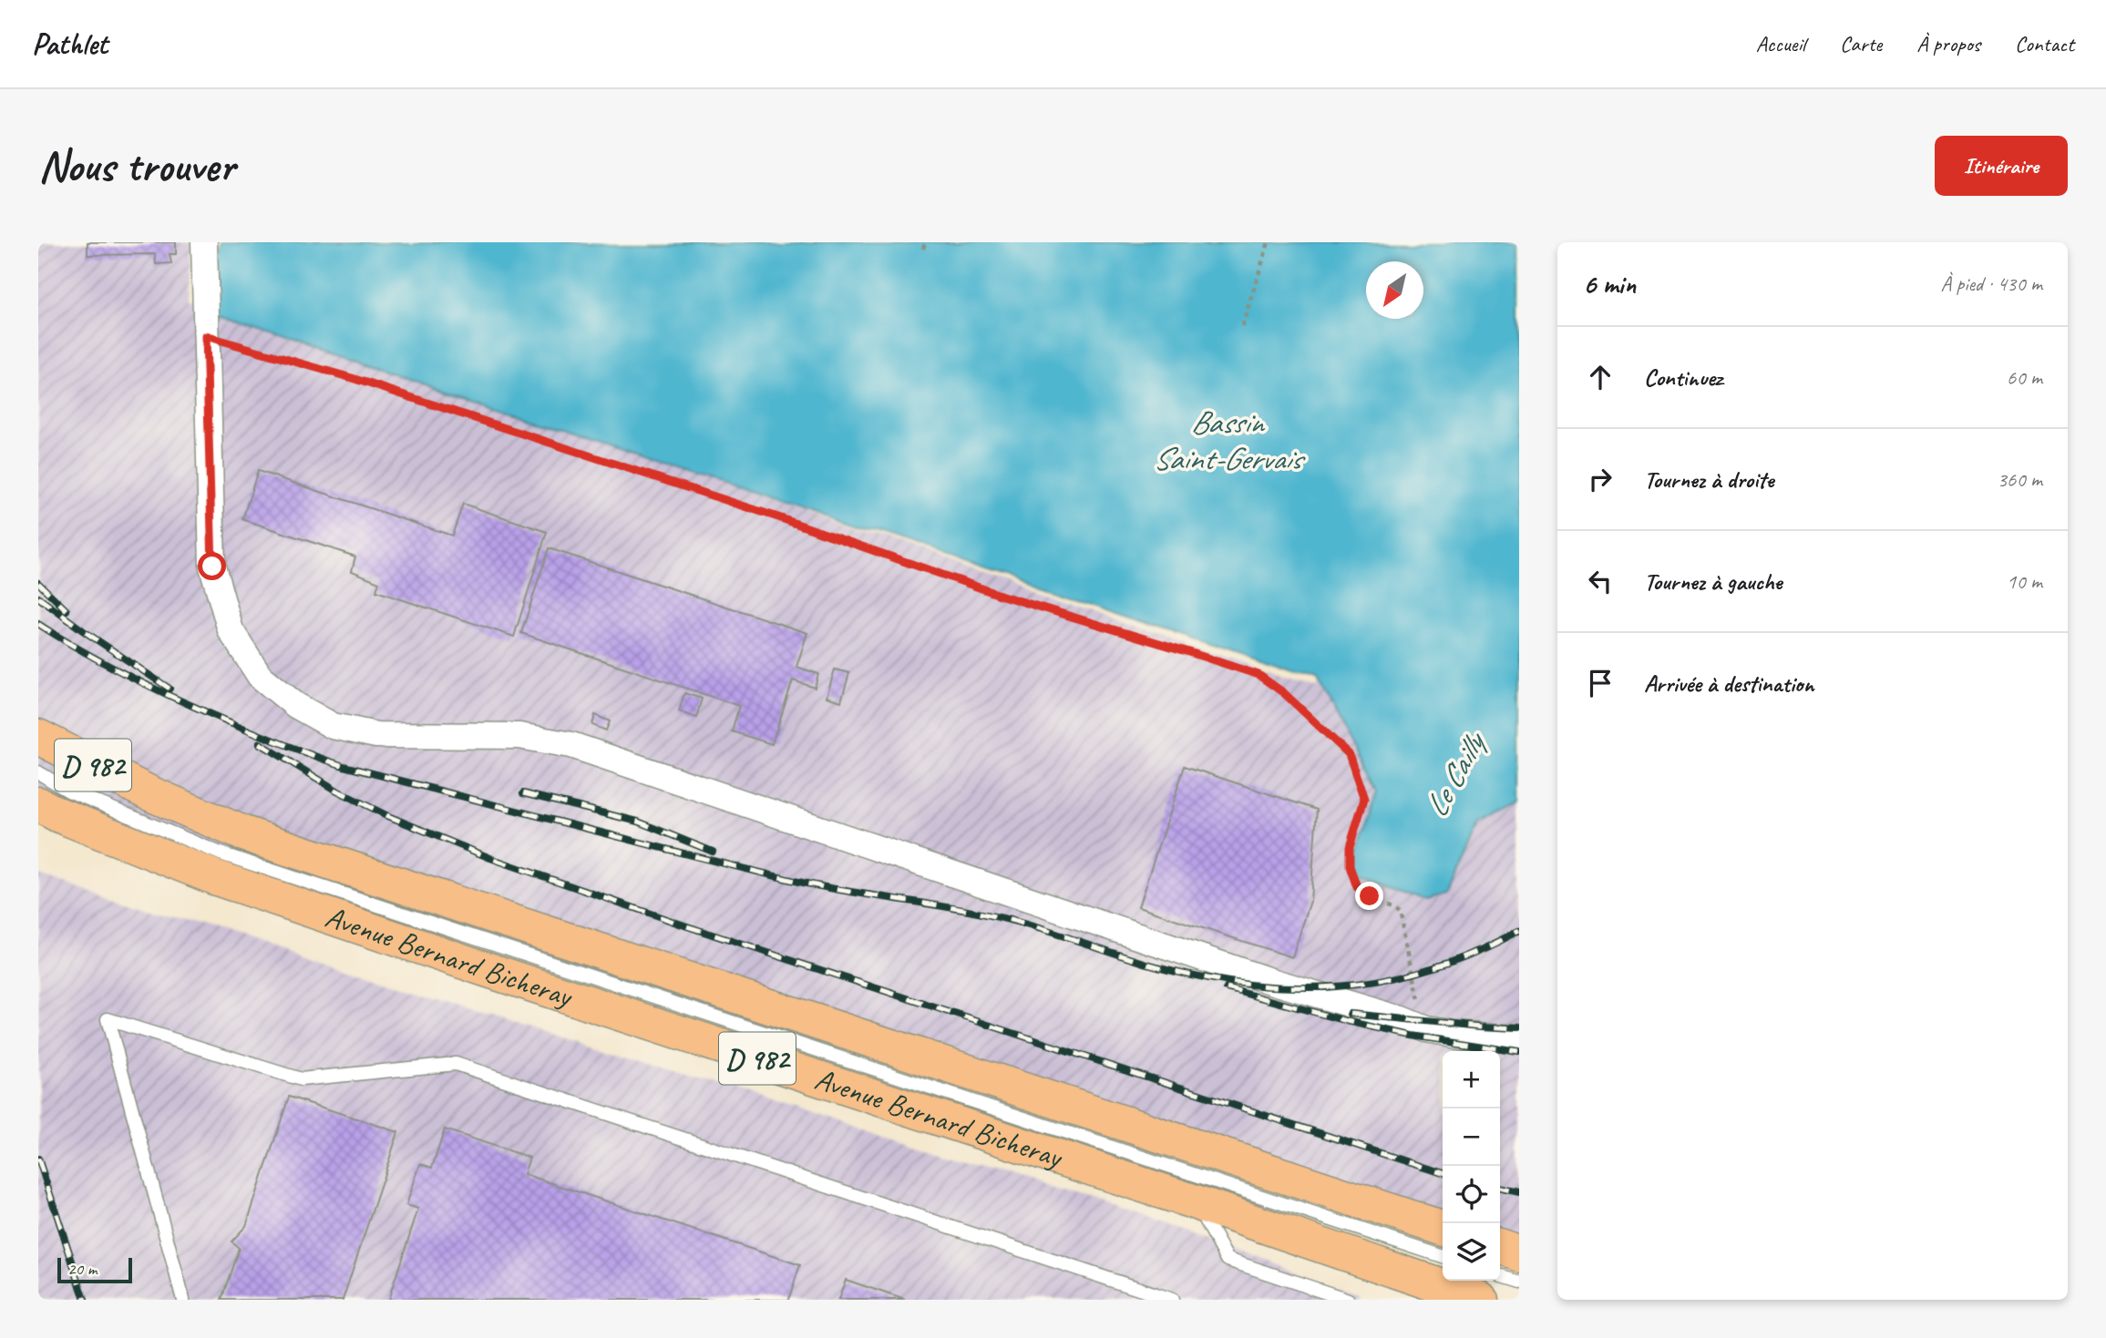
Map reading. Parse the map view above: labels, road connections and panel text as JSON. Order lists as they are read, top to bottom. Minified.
{"streets":{"main road":["D 982","Avenue Bernard Bicheray"]},"water":["Bassin Saint-Gervais","Le Cailly"],"scale_bar":"20 m","north":"bottom left","page":{"header":"Pathlet","nav":["Accueil","Carte","À propos","Contact"],"buttons":"Itinéraire","title":"Nous trouver","heading":["6 min","À pied · 430 m"],"list":[["Continuez","60 m"],["Tournez à droite","360 m"],["Tournez à gauche","10 m"],"Arrivée à destination"],"map_buttons":["+","−"],"scale":"20 m"}}
